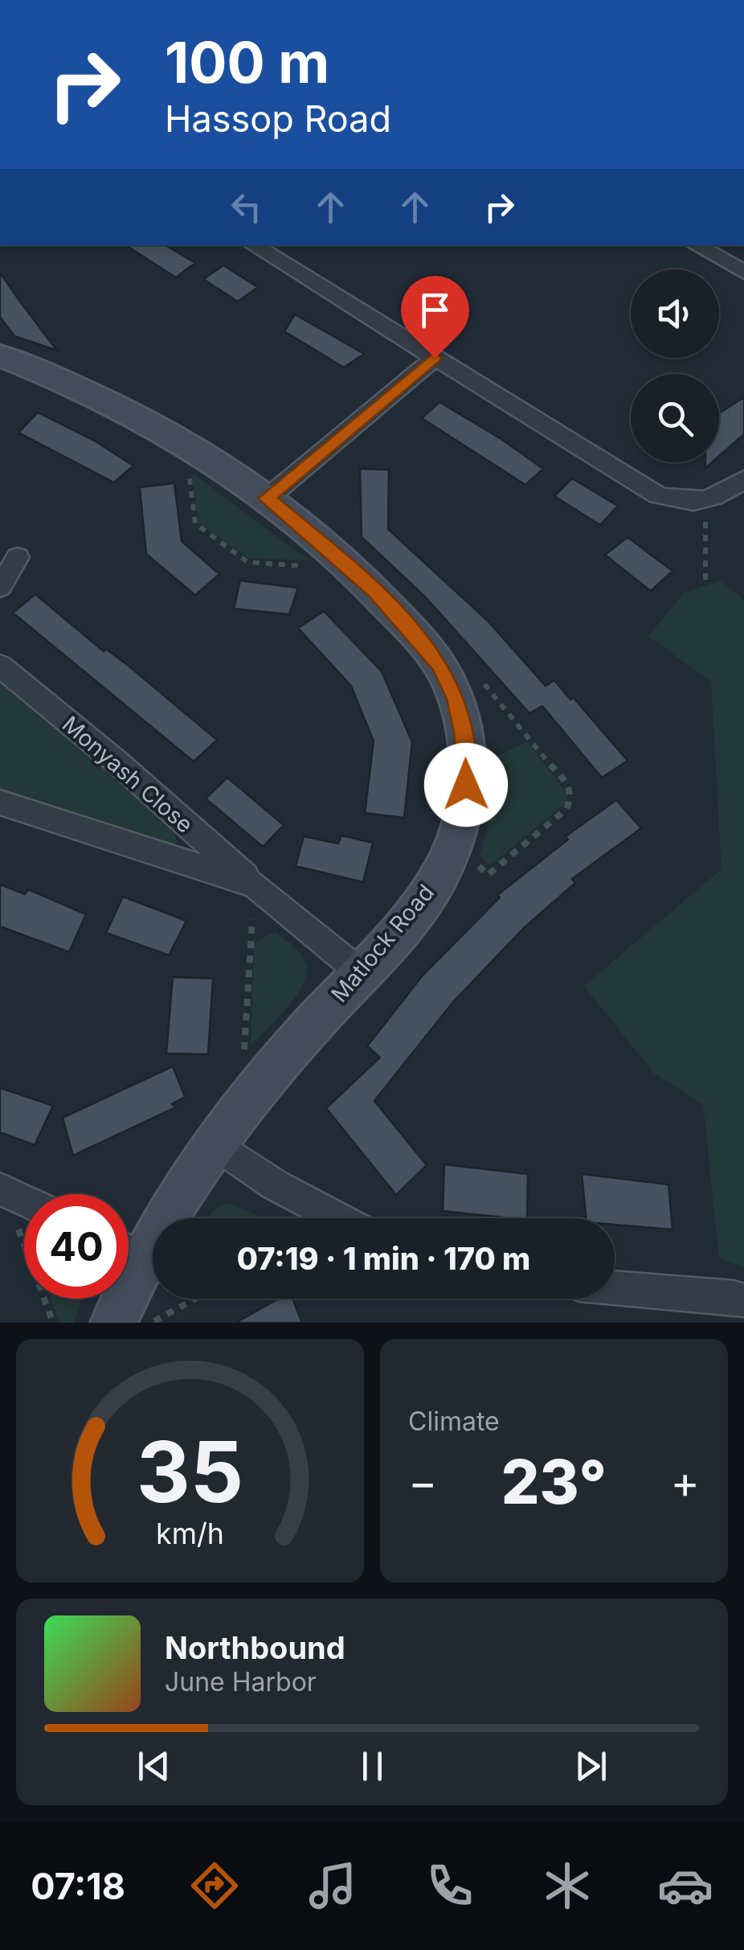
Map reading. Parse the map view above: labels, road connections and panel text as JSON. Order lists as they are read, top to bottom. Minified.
{"streets":{"street":["Monyash Close","Matlock Road"]},"crossings":[["Monyash Close","Matlock Road"]],"page":{"turn":["100 m","Hassop Road"],"limit":"40","trip":"07:19 · 1 min · 170 m","tile":"Climate","heat":["−","23°","+"],"song":["Northbound","June Harbor"],"tabs":"07:18","gauge":["35","km/h"]}}
